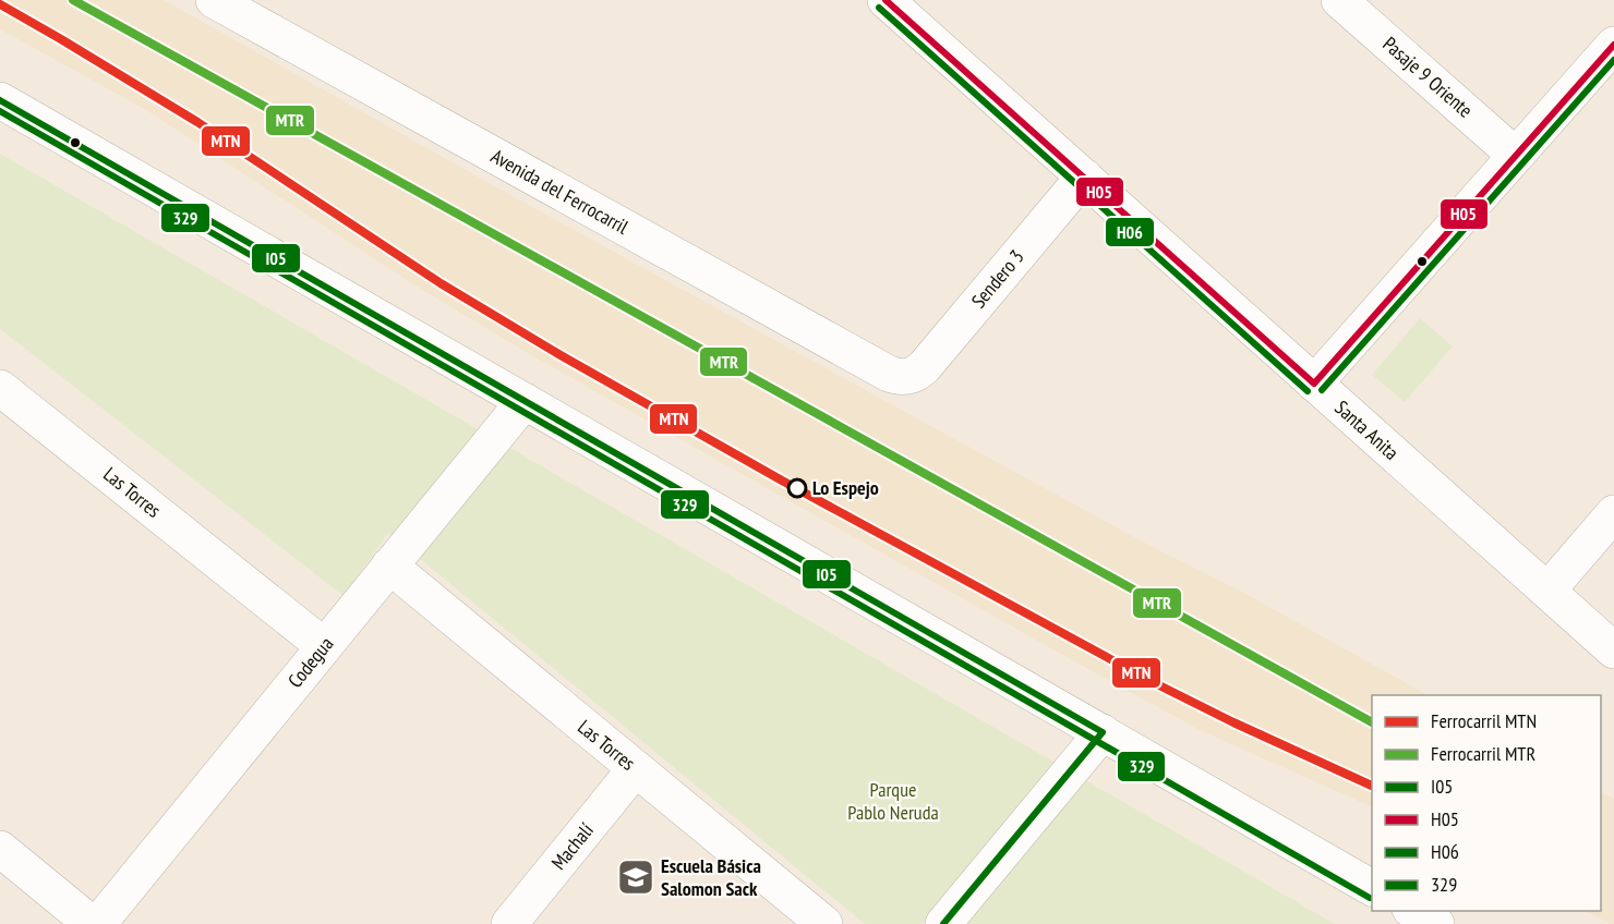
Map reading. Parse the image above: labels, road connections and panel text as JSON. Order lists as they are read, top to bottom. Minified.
{"streets":{"street":["Pasaje 9 Oriente","Avenida del Ferrocarril","Sendero 3","Santa Anita","Las Torres","Codegua","Machalí"]},"crossings":[["Avenida del Ferrocarril","Sendero 3"],["Sendero 3","Santa Anita"],["Las Torres","Codegua"],["Las Torres","Machalí"]],"parks":["Parque Pablo Neruda"],"places":{"other":["Lo Espejo"],"school or university":["Escuela Básica Salomon Sack"]},"lines":["rail line MTR","transit line H05","rail line MTN","transit line H06","transit line I05","transit line 329"],"legend":["Ferrocarril MTN","Ferrocarril MTR","I05","H05","H06","329"]}
